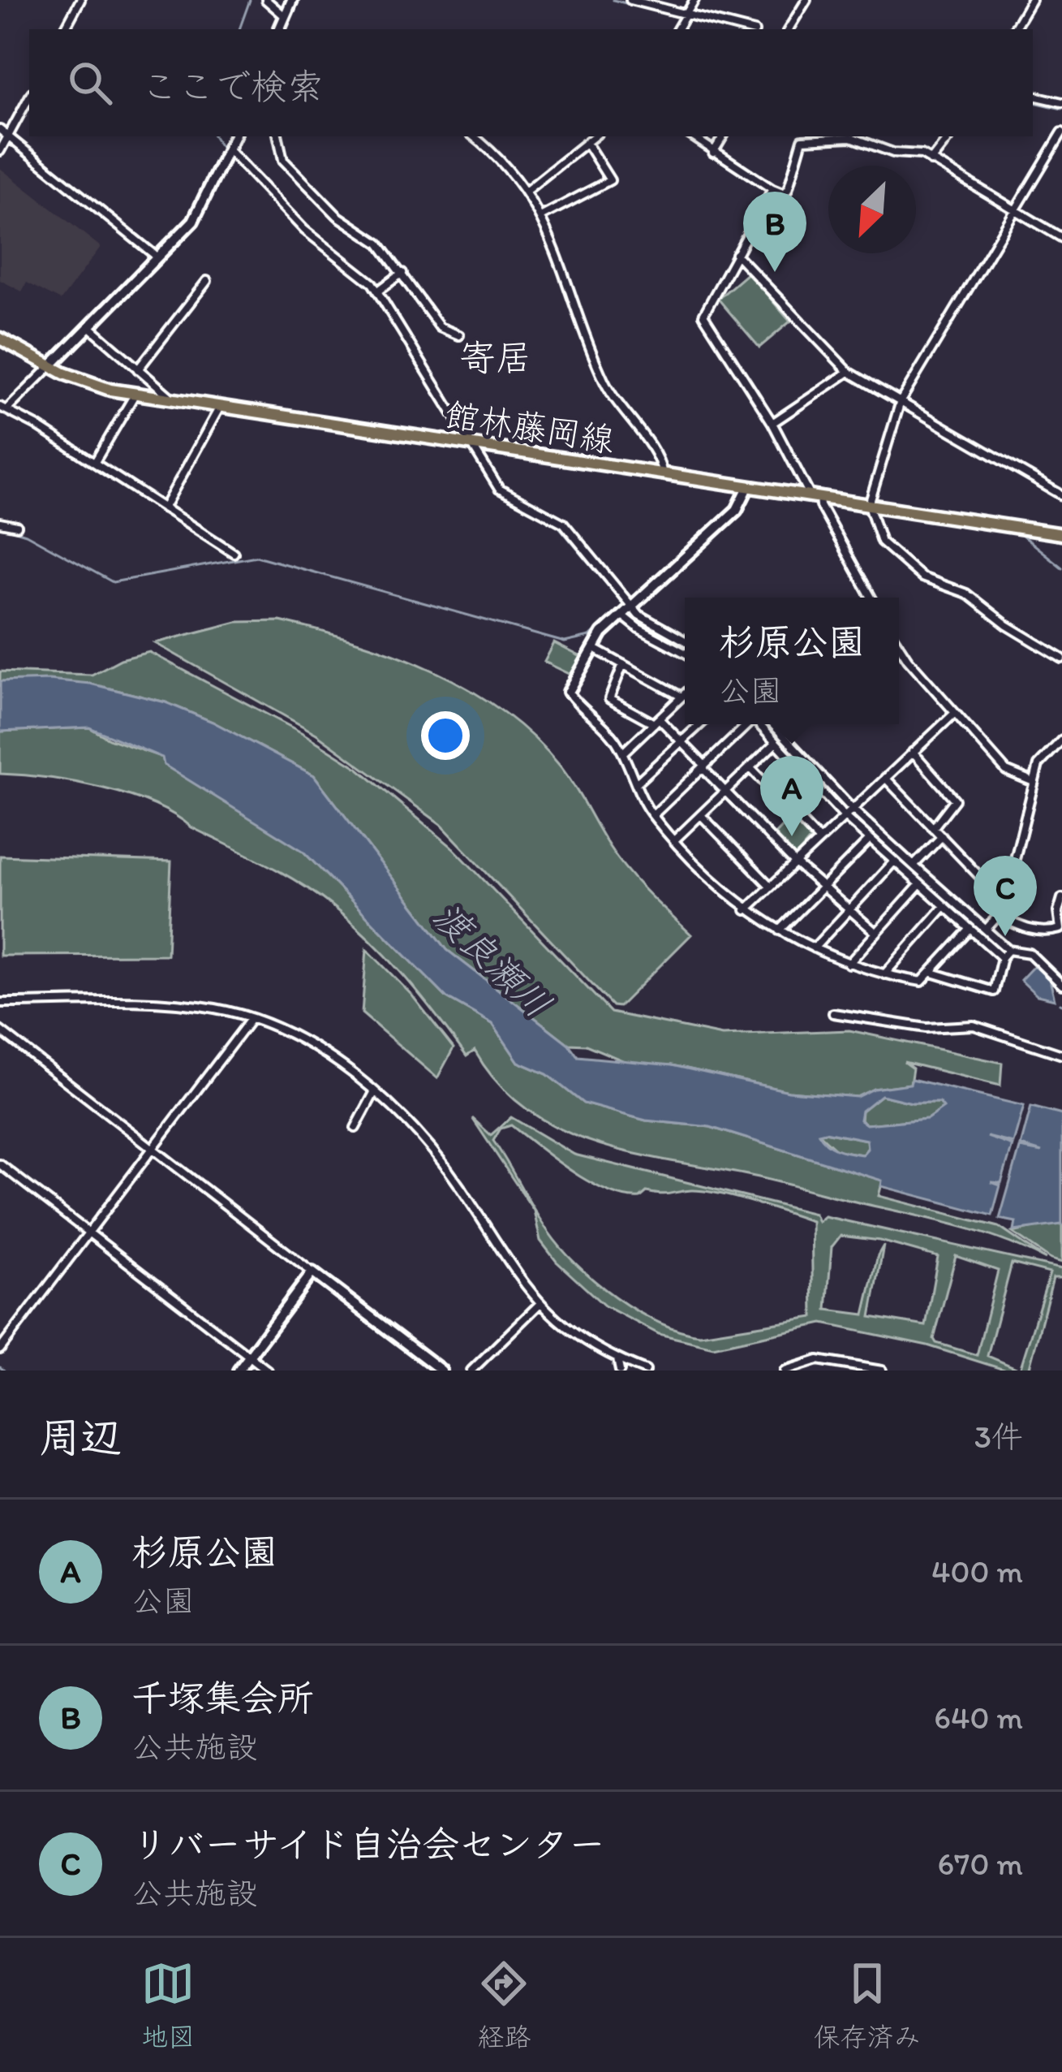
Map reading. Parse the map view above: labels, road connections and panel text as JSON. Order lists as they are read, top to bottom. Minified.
{"streets":{"main road":["館林藤岡線"]},"districts":["寄居"],"water":["渡良瀬川"],"north":"bottom left","page":{"search":"ここで検索","pins":["B","A","C"],"popup":["杉原公園","公園"],"heading":["周辺","3件"],"list":[{"mark":"A","name":"杉原公園","note":"公園","value":"400 m"},{"mark":"B","name":"千塚集会所","note":"公共施設","value":"640 m"},{"mark":"C","name":"リバーサイド自治会センター","note":"公共施設","value":"670 m"}],"nav":["地図","経路","保存済み"]}}
